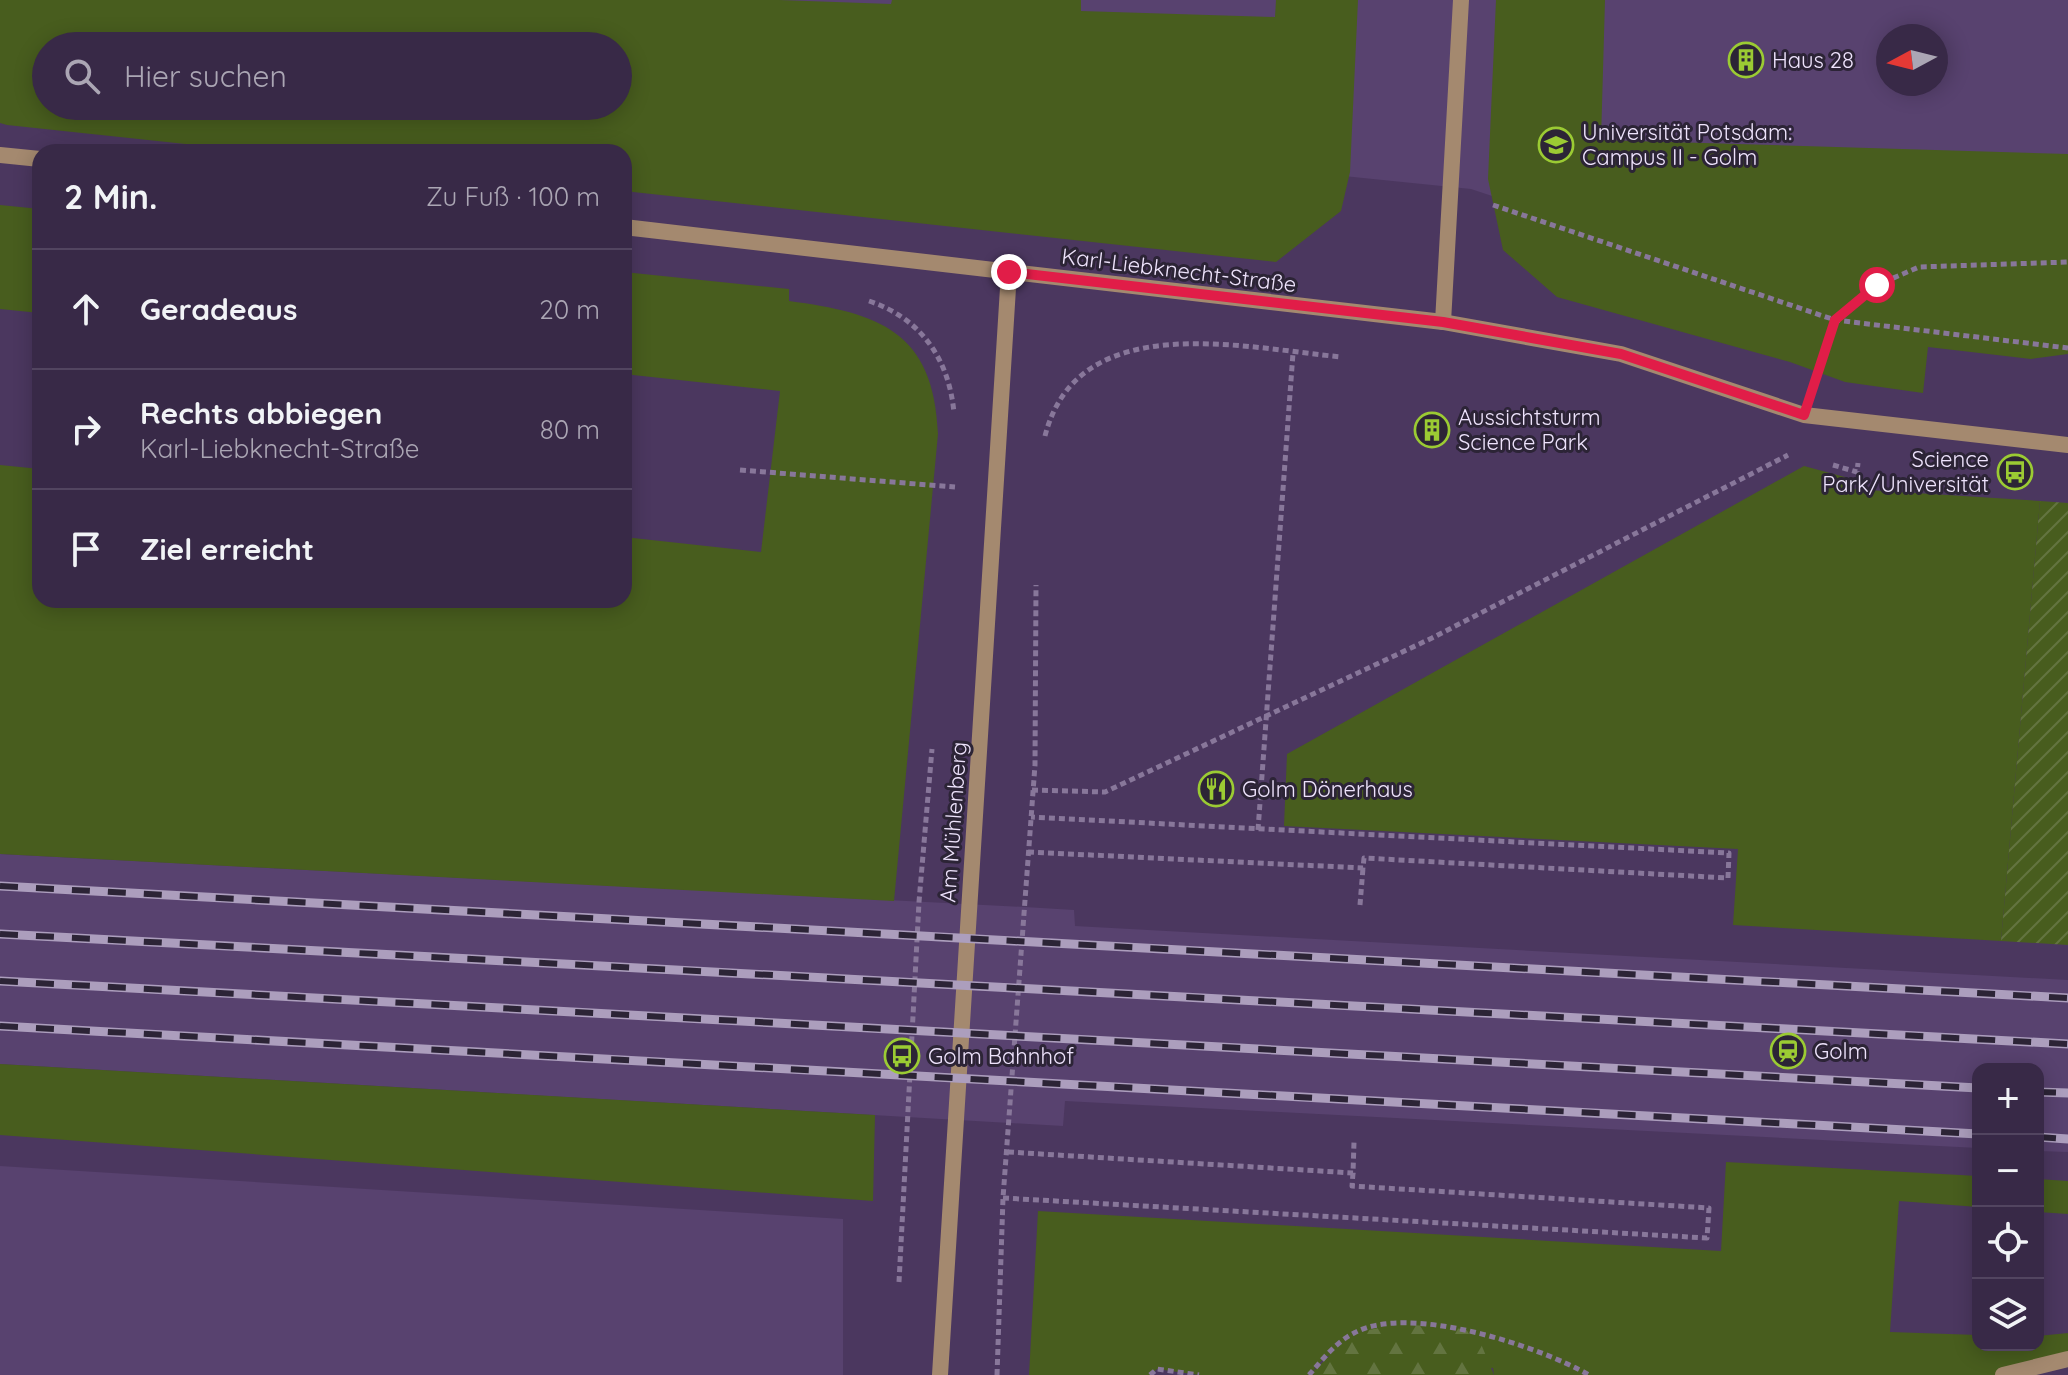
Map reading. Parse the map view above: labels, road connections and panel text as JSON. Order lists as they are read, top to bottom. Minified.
{"streets":{"street":["Karl-Liebknecht-Straße","Am Mühlenberg"]},"crossings":[["Karl-Liebknecht-Straße","Am Mühlenberg"]],"places":{"building":["Haus 28","Aussichtsturm Science Park"],"school or university":["Universität Potsdam: Campus II - Golm"],"bus stop":["Science Park/Universität","Golm Bahnhof"],"restaurant":["Golm Dönerhaus"],"station":["Golm"]},"north":"left","page":{"search":"Hier suchen","heading":["2 Min.","Zu Fuß · 100 m"],"list":[["Geradeaus","20 m"],["Rechts abbiegen","Karl-Liebknecht-Straße","80 m"],"Ziel erreicht"],"map_buttons":["+","−"]}}
